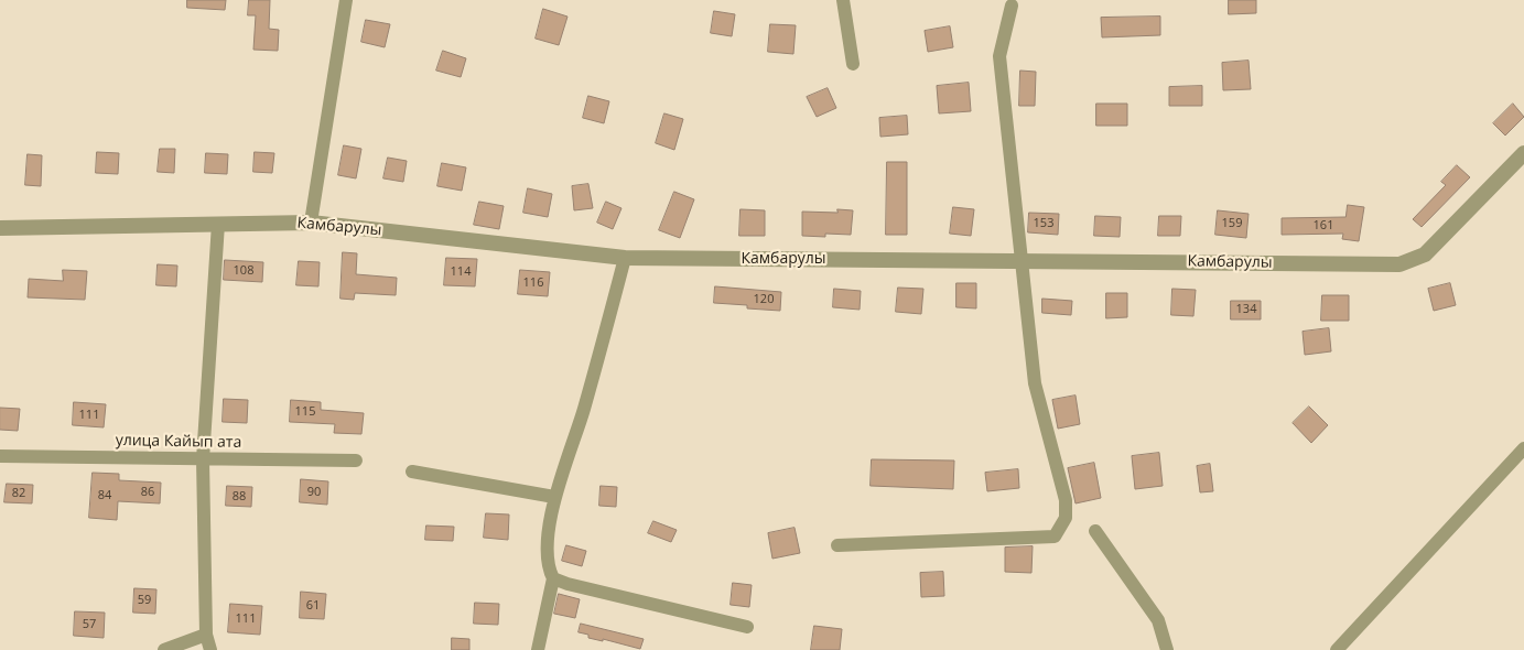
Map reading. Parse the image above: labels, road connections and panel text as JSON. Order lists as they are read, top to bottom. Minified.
{"streets":{"street":["Камбарулы","улица Кайып ата"]},"house_numbers":["153","159","161","108","114","116","120","134","115","111","86","90","82","84","88","59","61","111","57"]}
